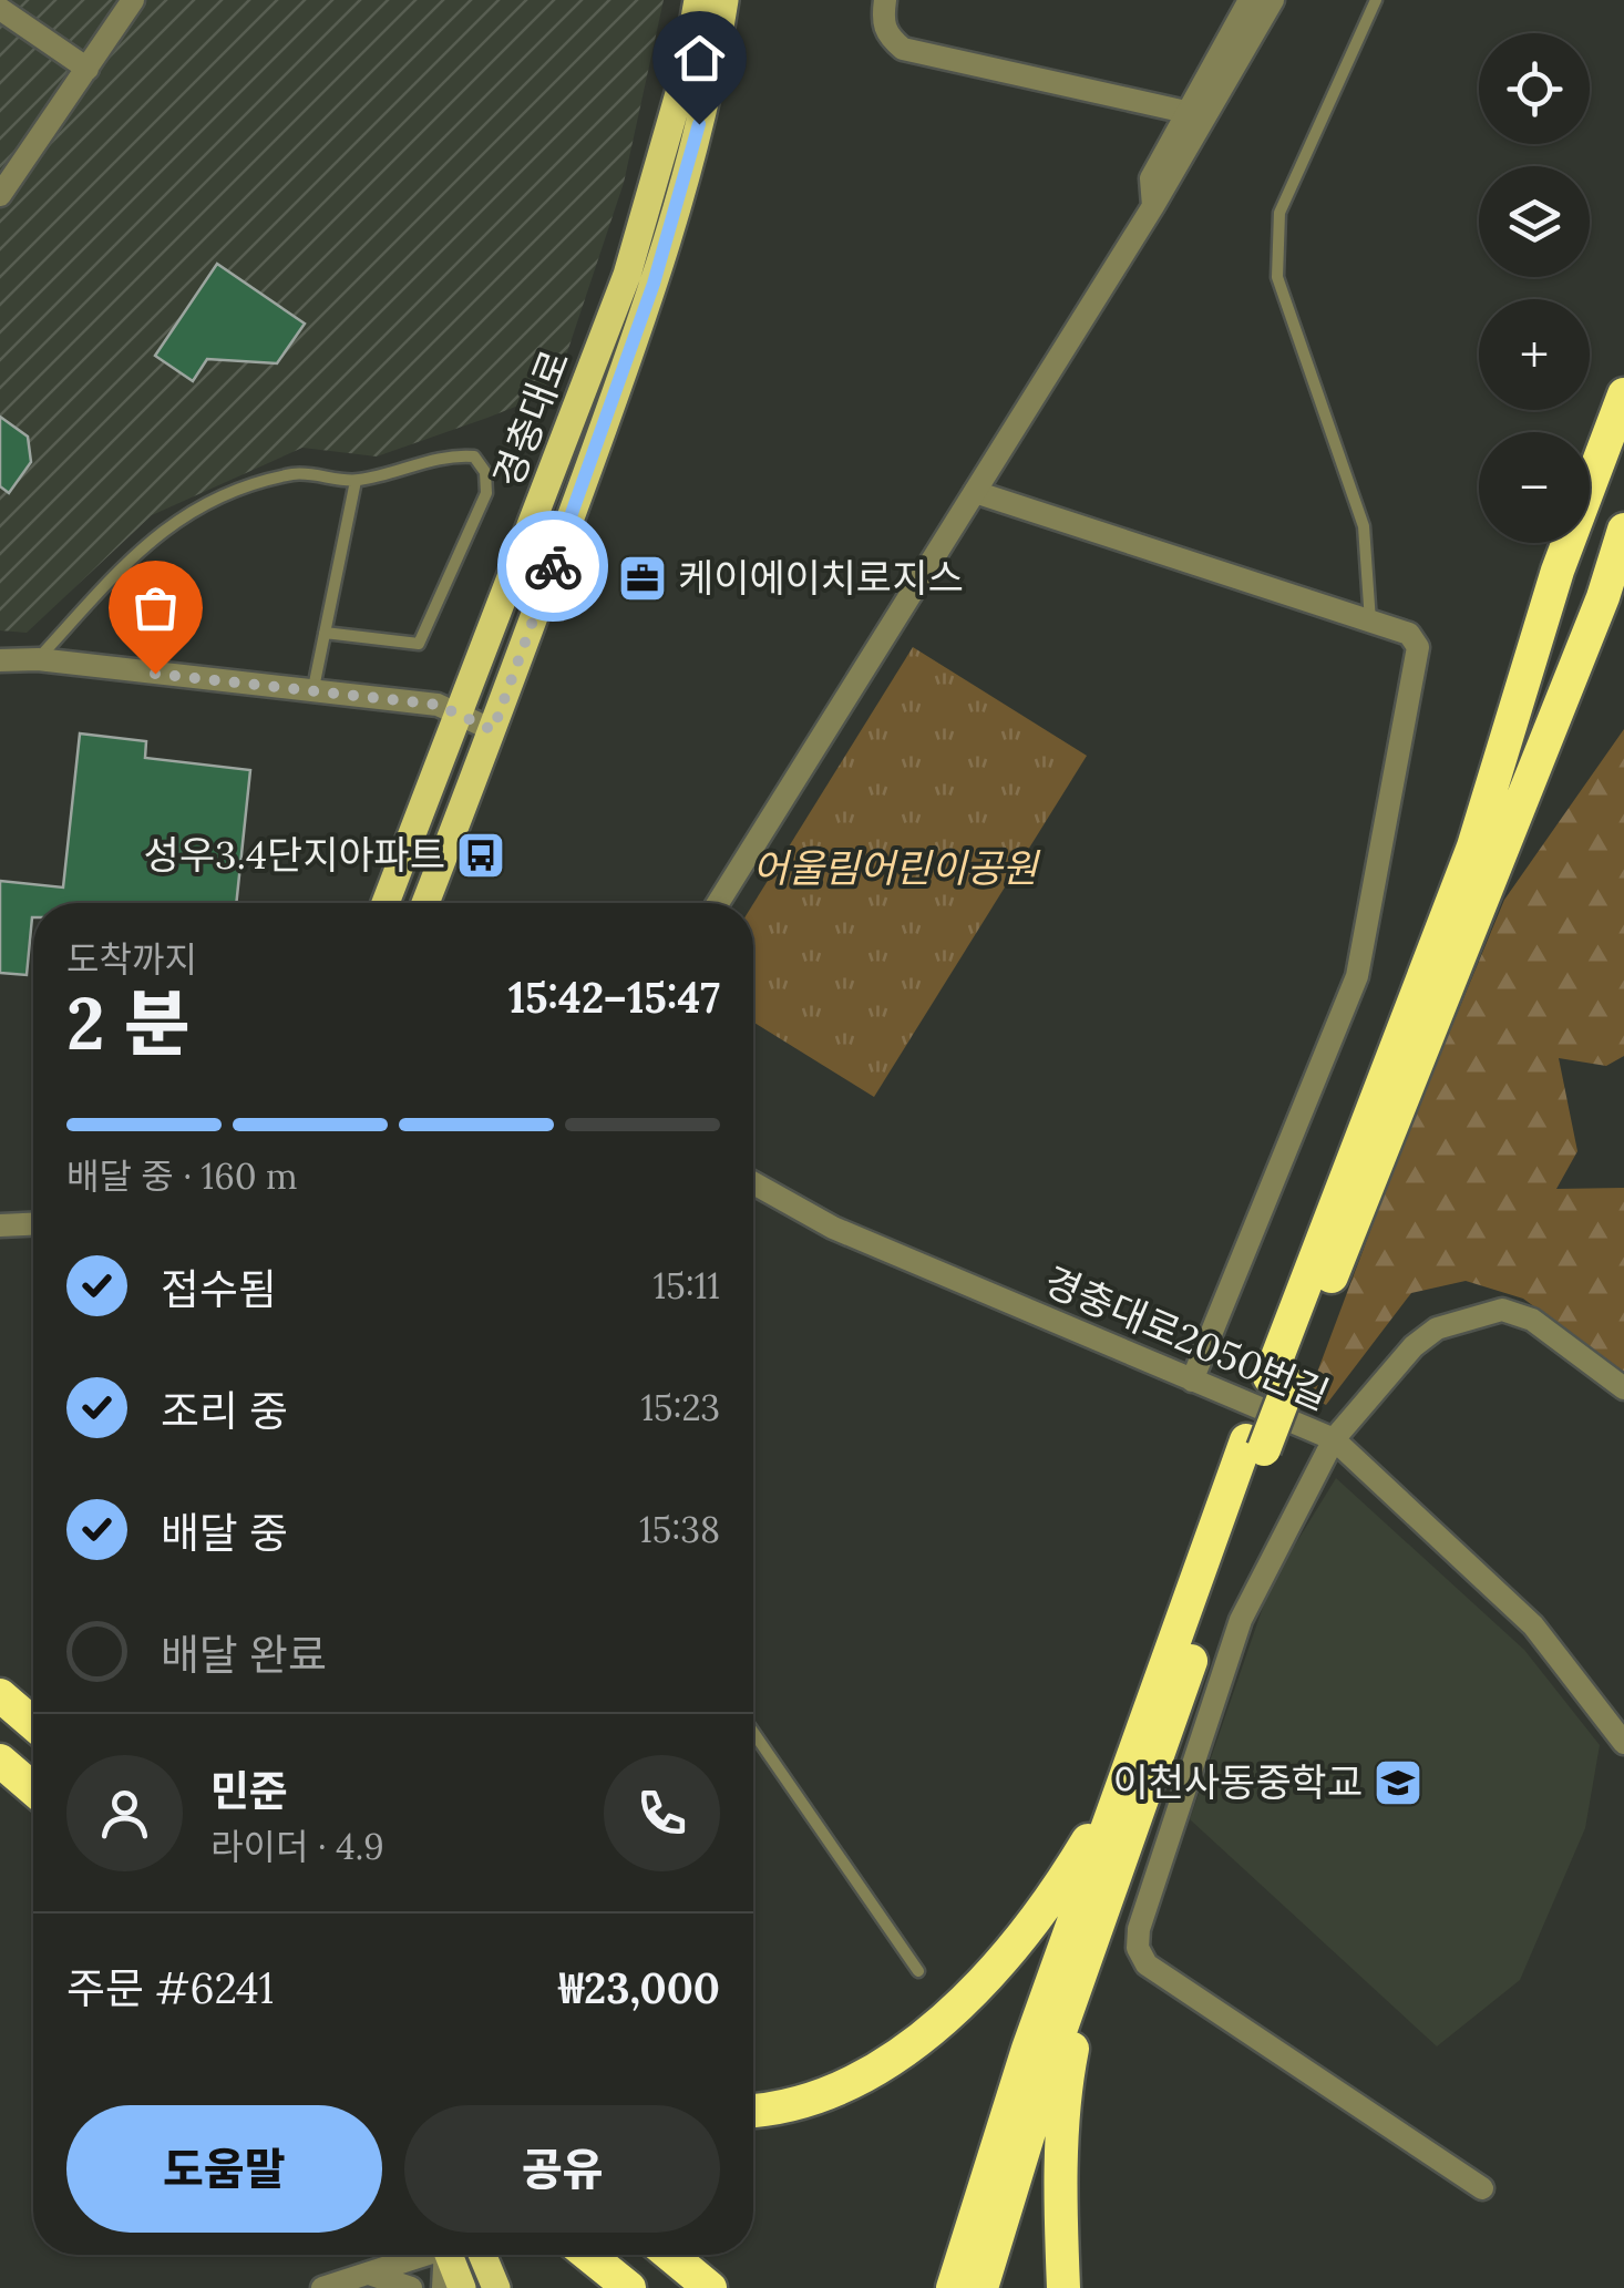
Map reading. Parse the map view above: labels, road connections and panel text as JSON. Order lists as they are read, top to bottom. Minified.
{"streets":{"main road":["경충대로"],"street":["경충대로2050번길"]},"parks":["어울림어린이공원"],"places":{"office":["케이에이치로지스"],"bus stop":["성우3.4단지아파트"],"school or university":["이천사동중학교"]},"page":{"map_buttons":["+","−"],"heading":["2 분","도착까지","15:42–15:47"],"panel":["민준","라이더 · 4.9","주문 #6241","₩23,000"],"bar":"배달 중 · 160 m","list":[["접수됨","15:11"],["조리 중","15:23"],["배달 중","15:38"],"배달 완료"],"buttons":["도움말","공유"]}}
